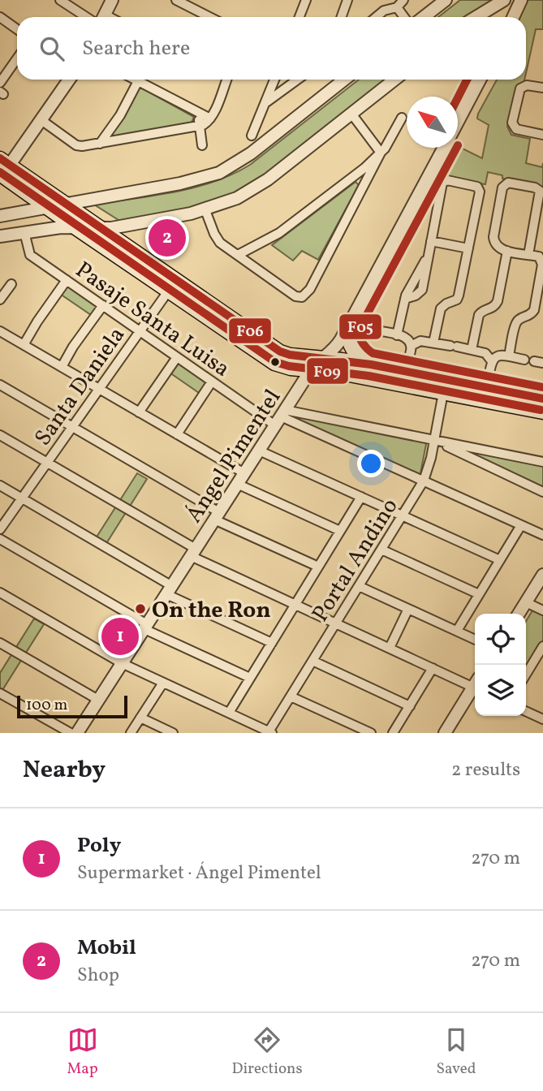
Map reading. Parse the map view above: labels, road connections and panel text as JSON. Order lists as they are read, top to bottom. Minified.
{"streets":{"street":["Pasaje Santa Luisa","Santa Daniela","Ángel Pimentel","Portal Andino"]},"crossings":[["Pasaje Santa Luisa","Santa Daniela"],["Pasaje Santa Luisa","Ángel Pimentel"]],"places":["On the Ron"],"lines":["transit line F05","transit line F06","transit line F09"],"scale_bar":"100 m","north":"top left","page":{"search":"Search here","pins":["2","1"],"scale":"100 m","heading":["Nearby","2 results"],"list":[{"mark":"1","name":"Poly","note":"Supermarket · Ángel Pimentel","value":"270 m"},{"mark":"2","name":"Mobil","note":"Shop","value":"270 m"}],"nav":["Map","Directions","Saved"]}}
